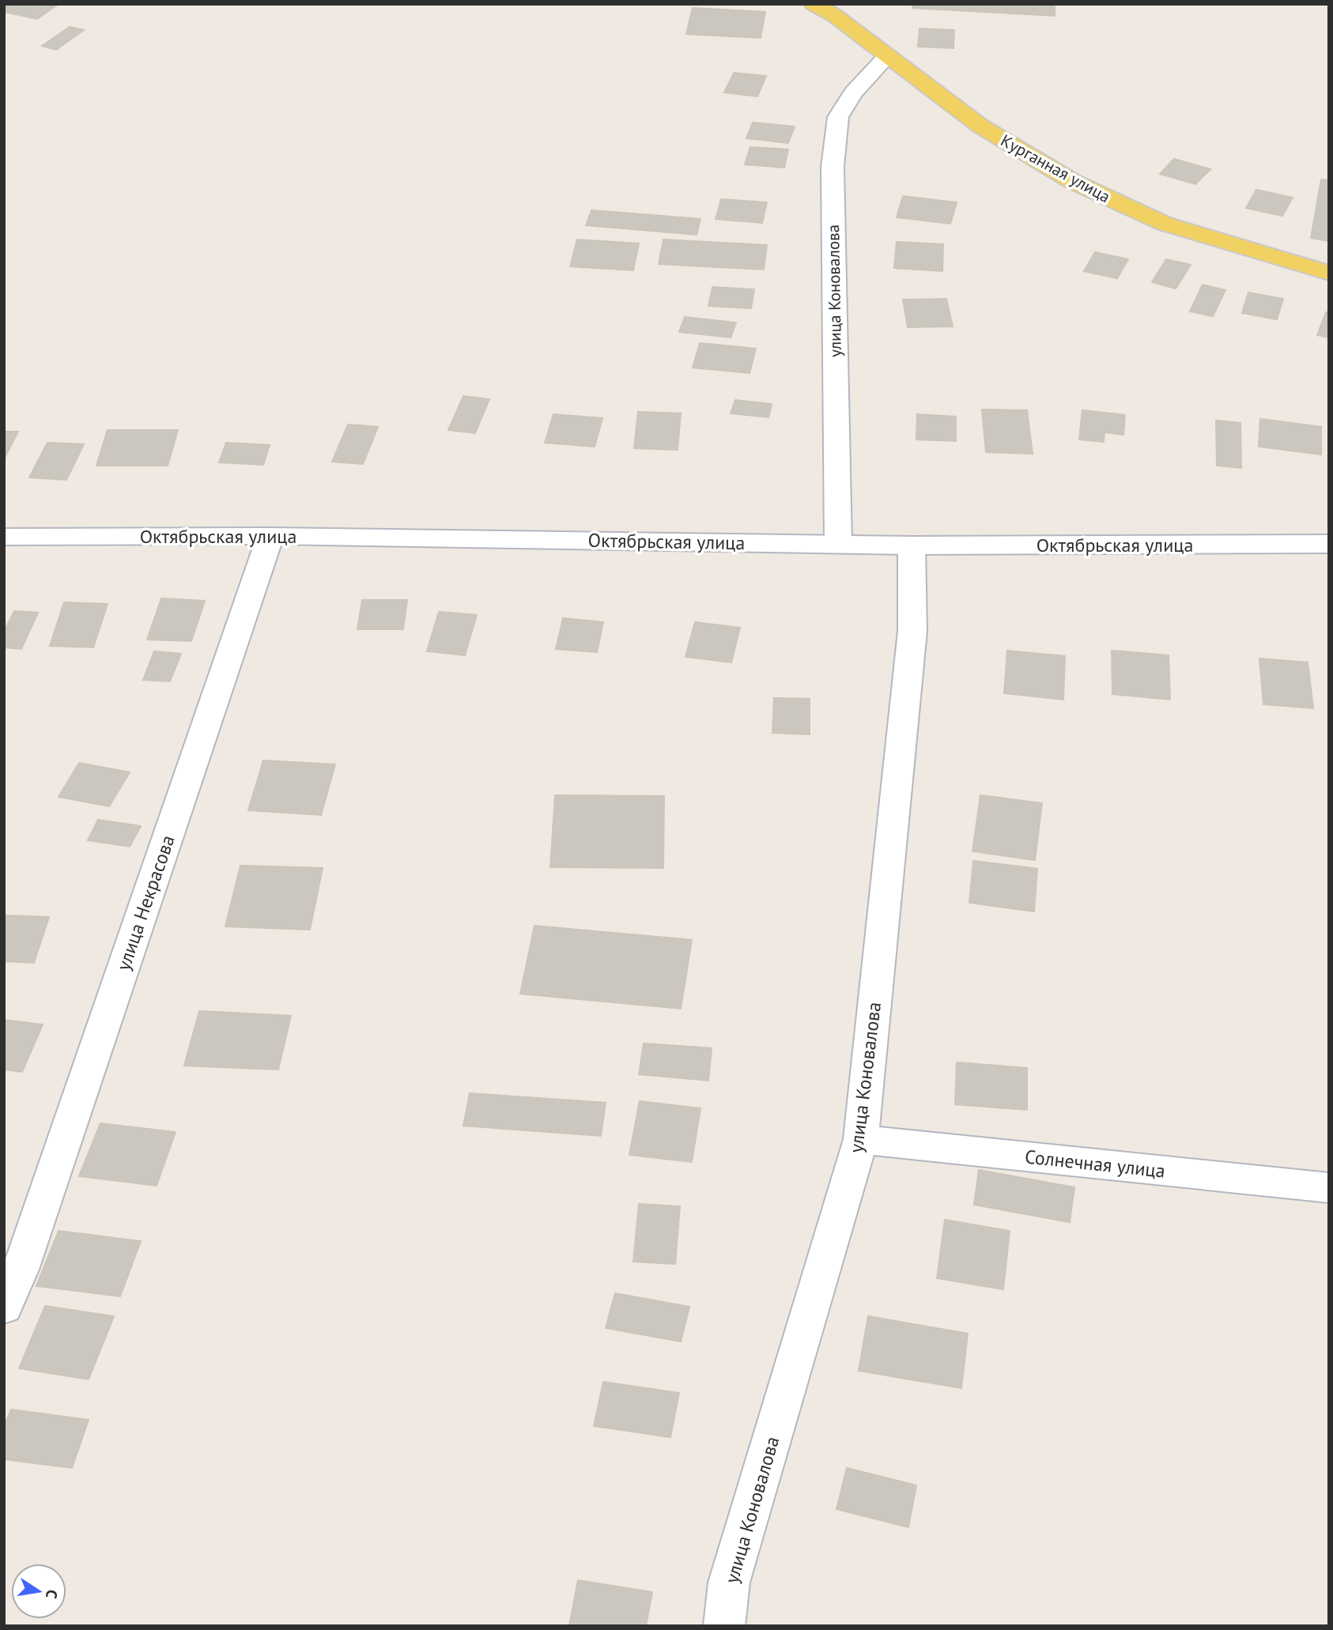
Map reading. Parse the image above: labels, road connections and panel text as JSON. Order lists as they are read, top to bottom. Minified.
{"streets":{"main road":["Курганная улица"],"street":["улица Коновалова","Октябрьская улица","улица Некрасова","Солнечная улица"]},"crossings":[["Курганная улица","улица Коновалова"],["улица Коновалова","Октябрьская улица"],["улица Коновалова","Солнечная улица"],["Октябрьская улица","улица Некрасова"]],"north":"right"}
